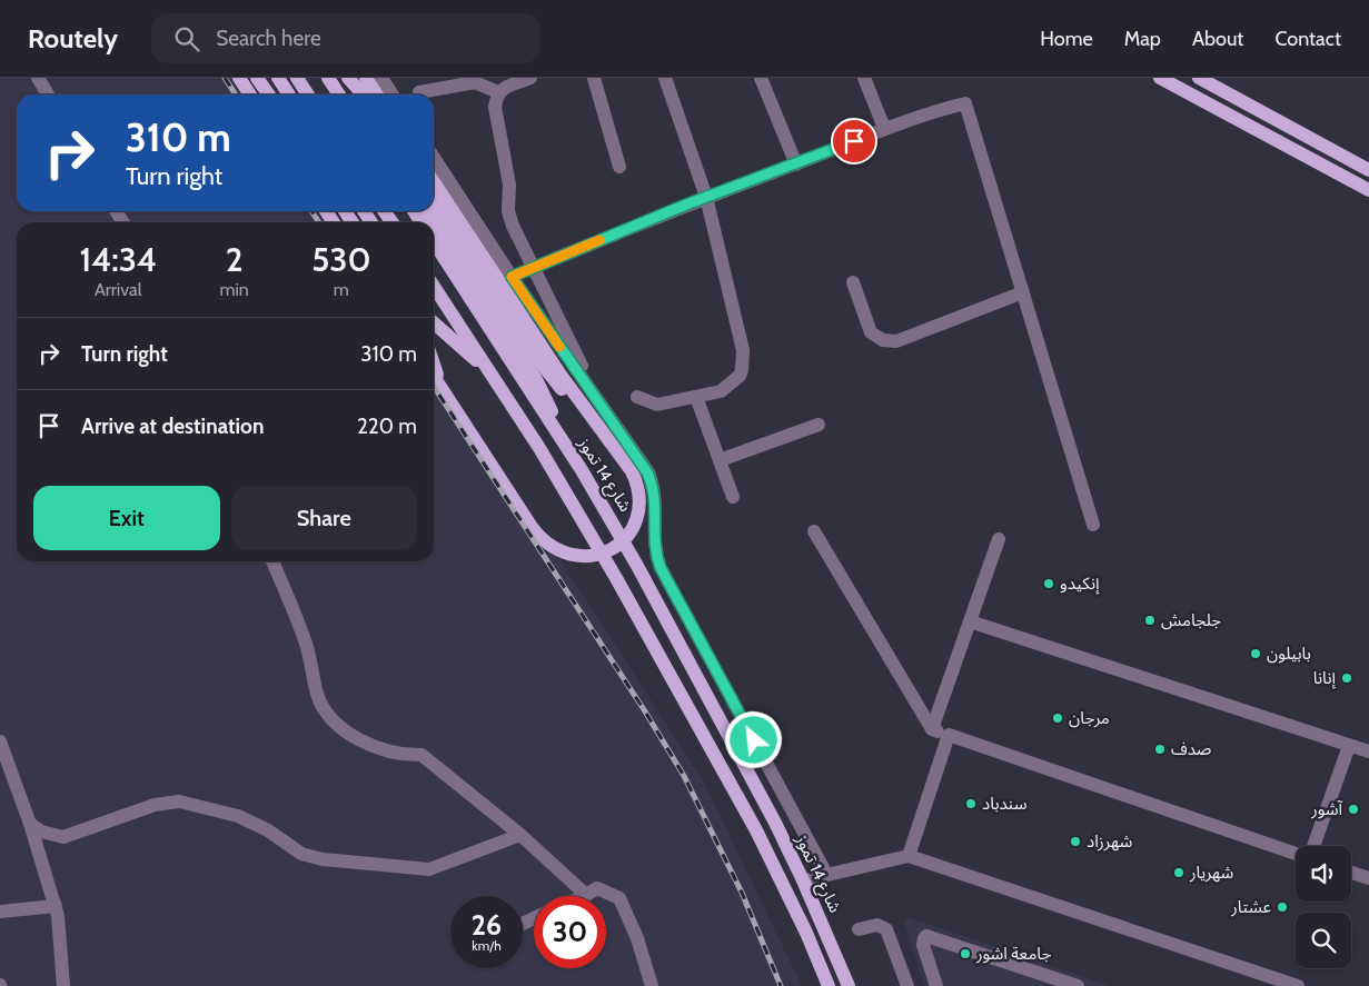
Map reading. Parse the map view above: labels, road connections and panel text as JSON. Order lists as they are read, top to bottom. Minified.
{"streets":{"main road":["شارع 14 تموز"]},"places":["إنكيدو","جلجامش","بابيلون","إنانا","مرجان","صدف","سندباد","آشور","شهرزاد","شهريار","عشتار","جامعة اشور"],"page":{"header":"Routely","search":"Search here","nav":["Home","Map","About","Contact"],"turn":["310 m","Turn right"],"eta":["14:34","Arrival","2","min","530","m"],"list":[{"name":"Turn right","value":"310 m"},{"name":"Arrive at destination","value":"220 m"}],"buttons":["Exit","Share"],"speed":"26 km/h","limit":"30"}}
